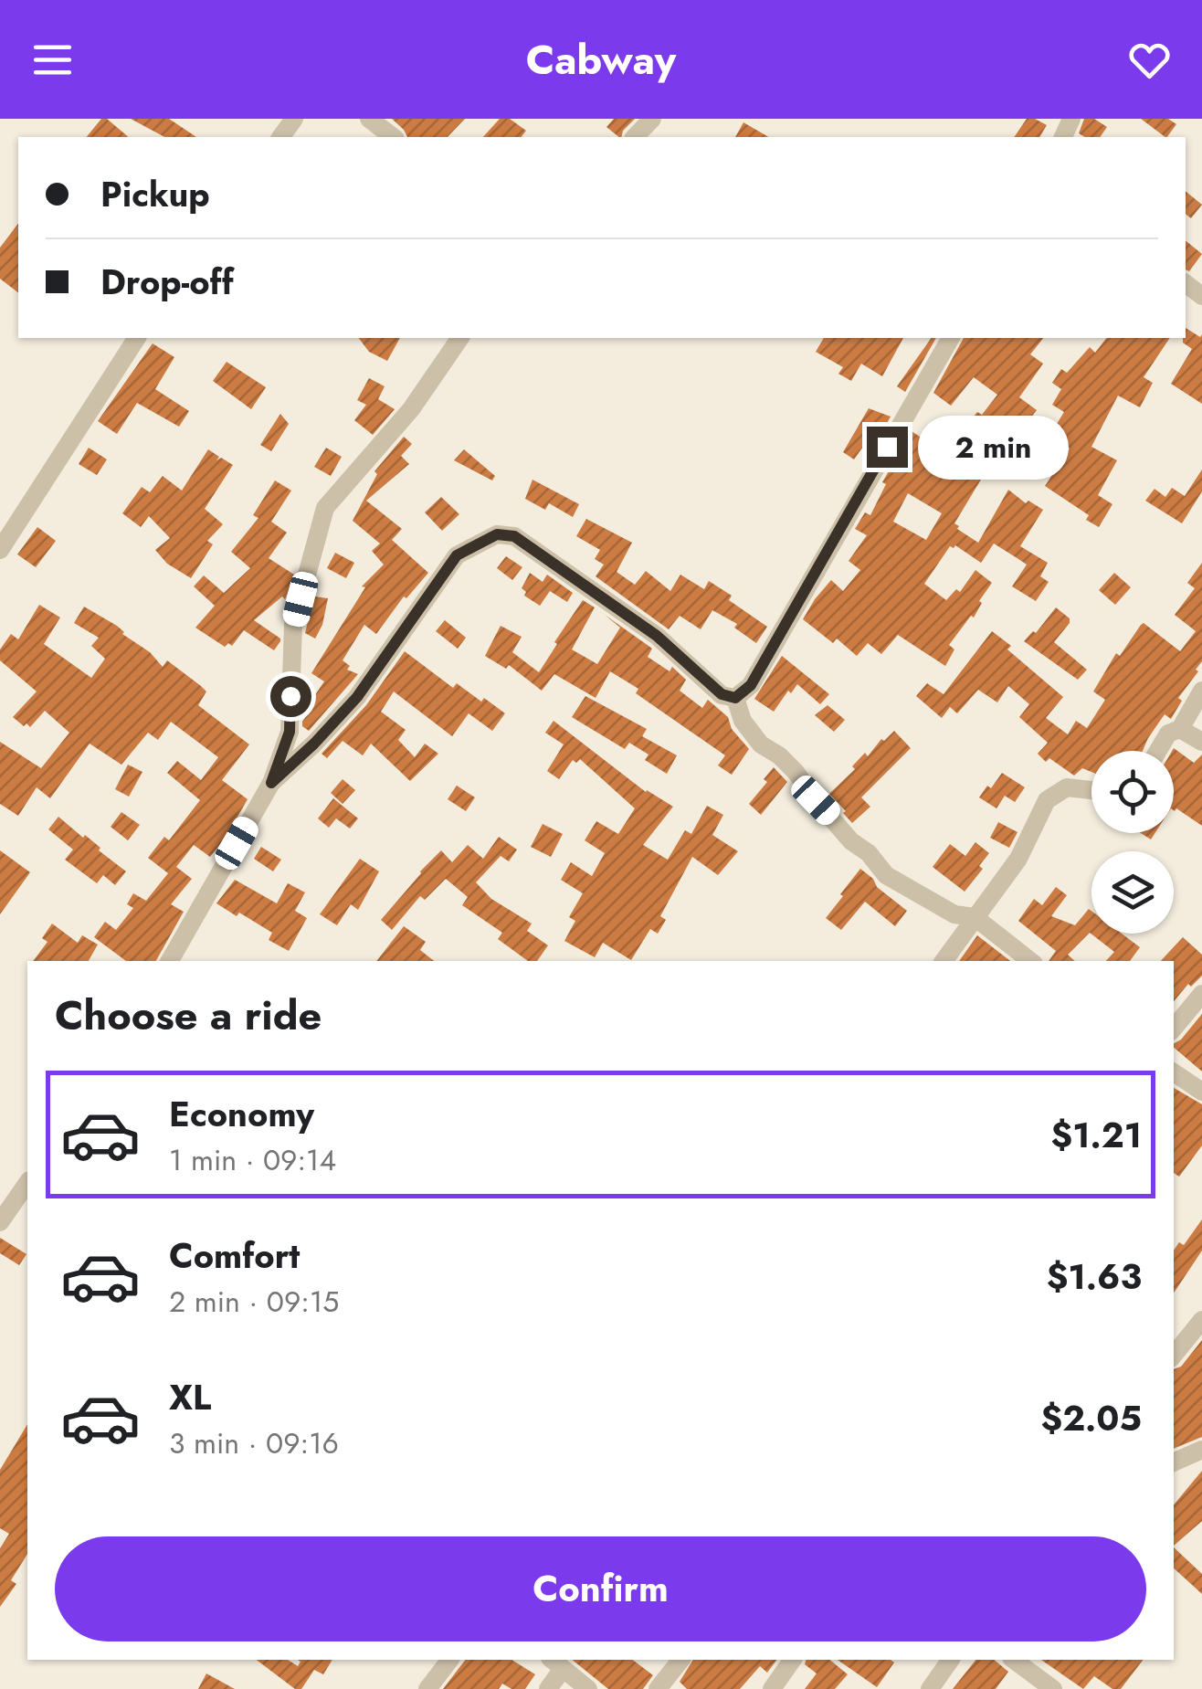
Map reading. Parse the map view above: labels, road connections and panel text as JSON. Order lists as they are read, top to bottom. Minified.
{"page":{"header":"Cabway","banner":["Pickup","Drop-off"],"bubble":"2 min","heading":"Choose a ride","list":[{"name":"Economy","note":"1 min · 09:14","value":"$1.21"},{"name":"Comfort","note":"2 min · 09:15","value":"$1.63"},{"name":"XL","note":"3 min · 09:16","value":"$2.05"}],"buttons":"Confirm"}}
